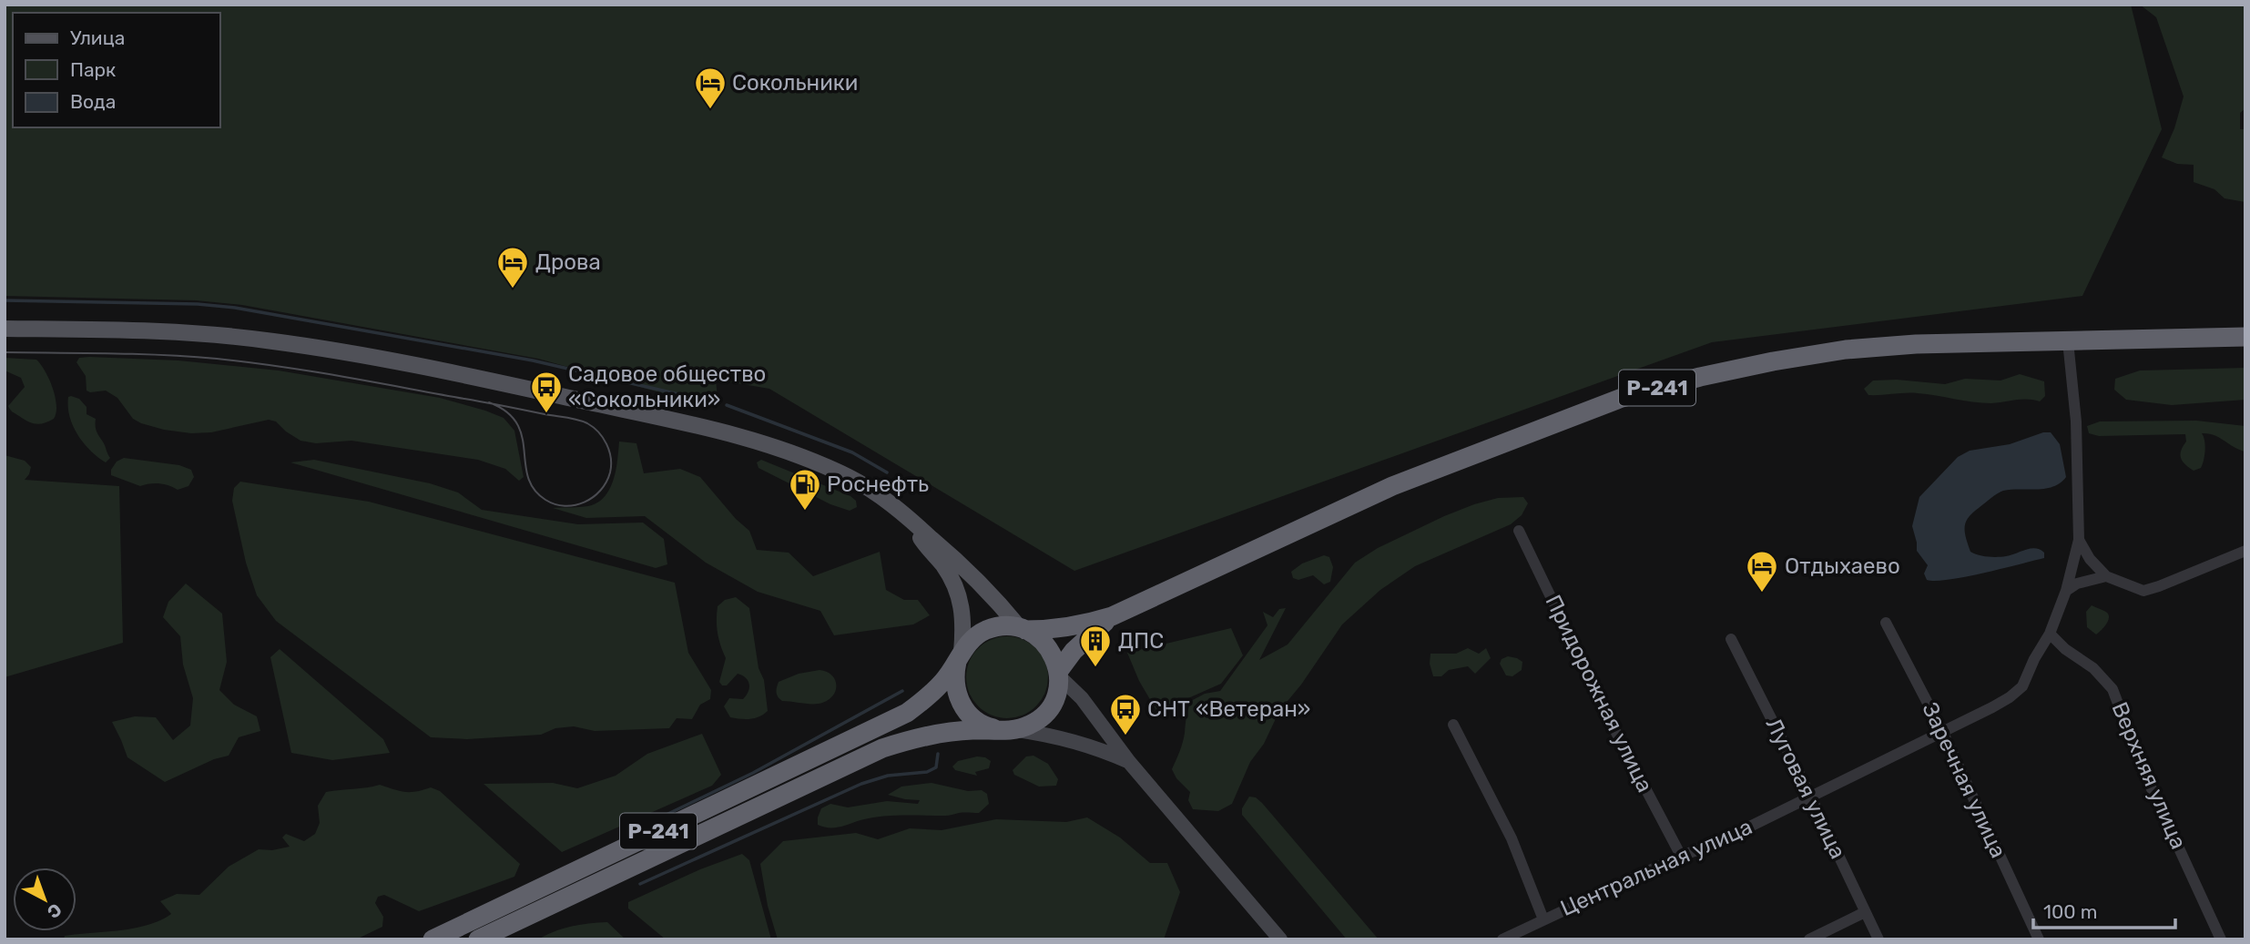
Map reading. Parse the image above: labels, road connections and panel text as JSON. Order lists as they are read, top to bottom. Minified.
{"streets":{"highway":["Р-241"],"street":["Придорожная улица","Верхняя улица","Заречная улица","Луговая улица","Центральная улица"]},"crossings":[["Р-241","Центральная улица"],["Придорожная улица","Центральная улица"],["Верхняя улица","Центральная улица"],["Заречная улица","Центральная улица"],["Луговая улица","Центральная улица"]],"places":{"hotel":["Сокольники","Дрова","Отдыхаево"],"bus stop":["Садовое общество «Сокольники»","СНТ «Ветеран»"],"fuel station":["Роснефть"],"building":["ДПС"]},"legend":["Улица","Парк","Вода"],"scale_bar":"100 m","north":"bottom right"}
